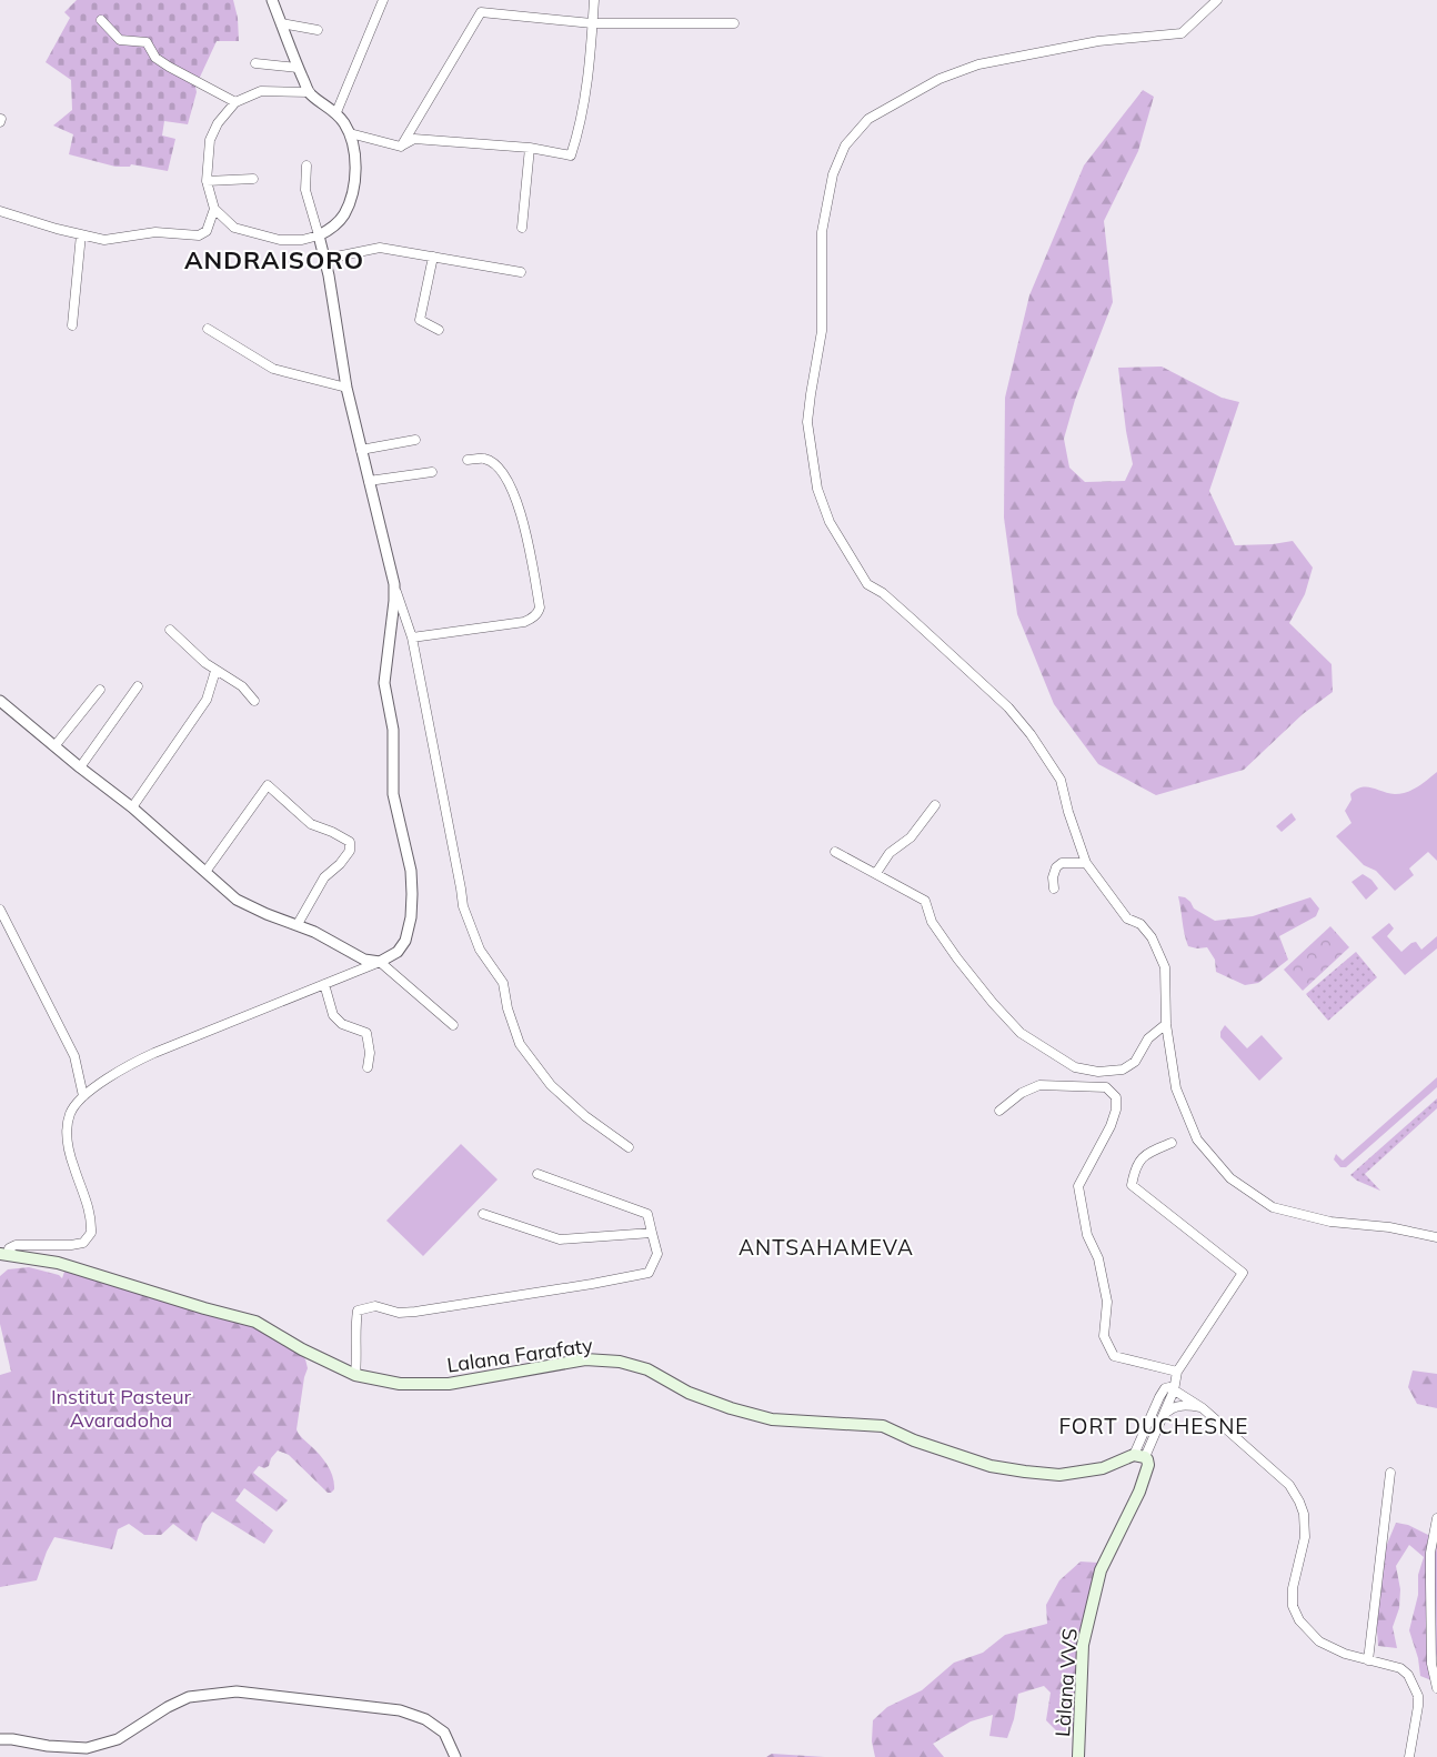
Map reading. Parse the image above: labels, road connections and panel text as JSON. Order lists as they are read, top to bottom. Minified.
{"streets":{"main road":["Lalana Farafaty","Làlana VVS"]},"crossings":[["Lalana Farafaty","Làlana VVS"]],"districts":["ANDRAISORO","ANTSAHAMEVA","FORT DUCHESNE"],"parks":["Institut Pasteur Avaradoha"]}
